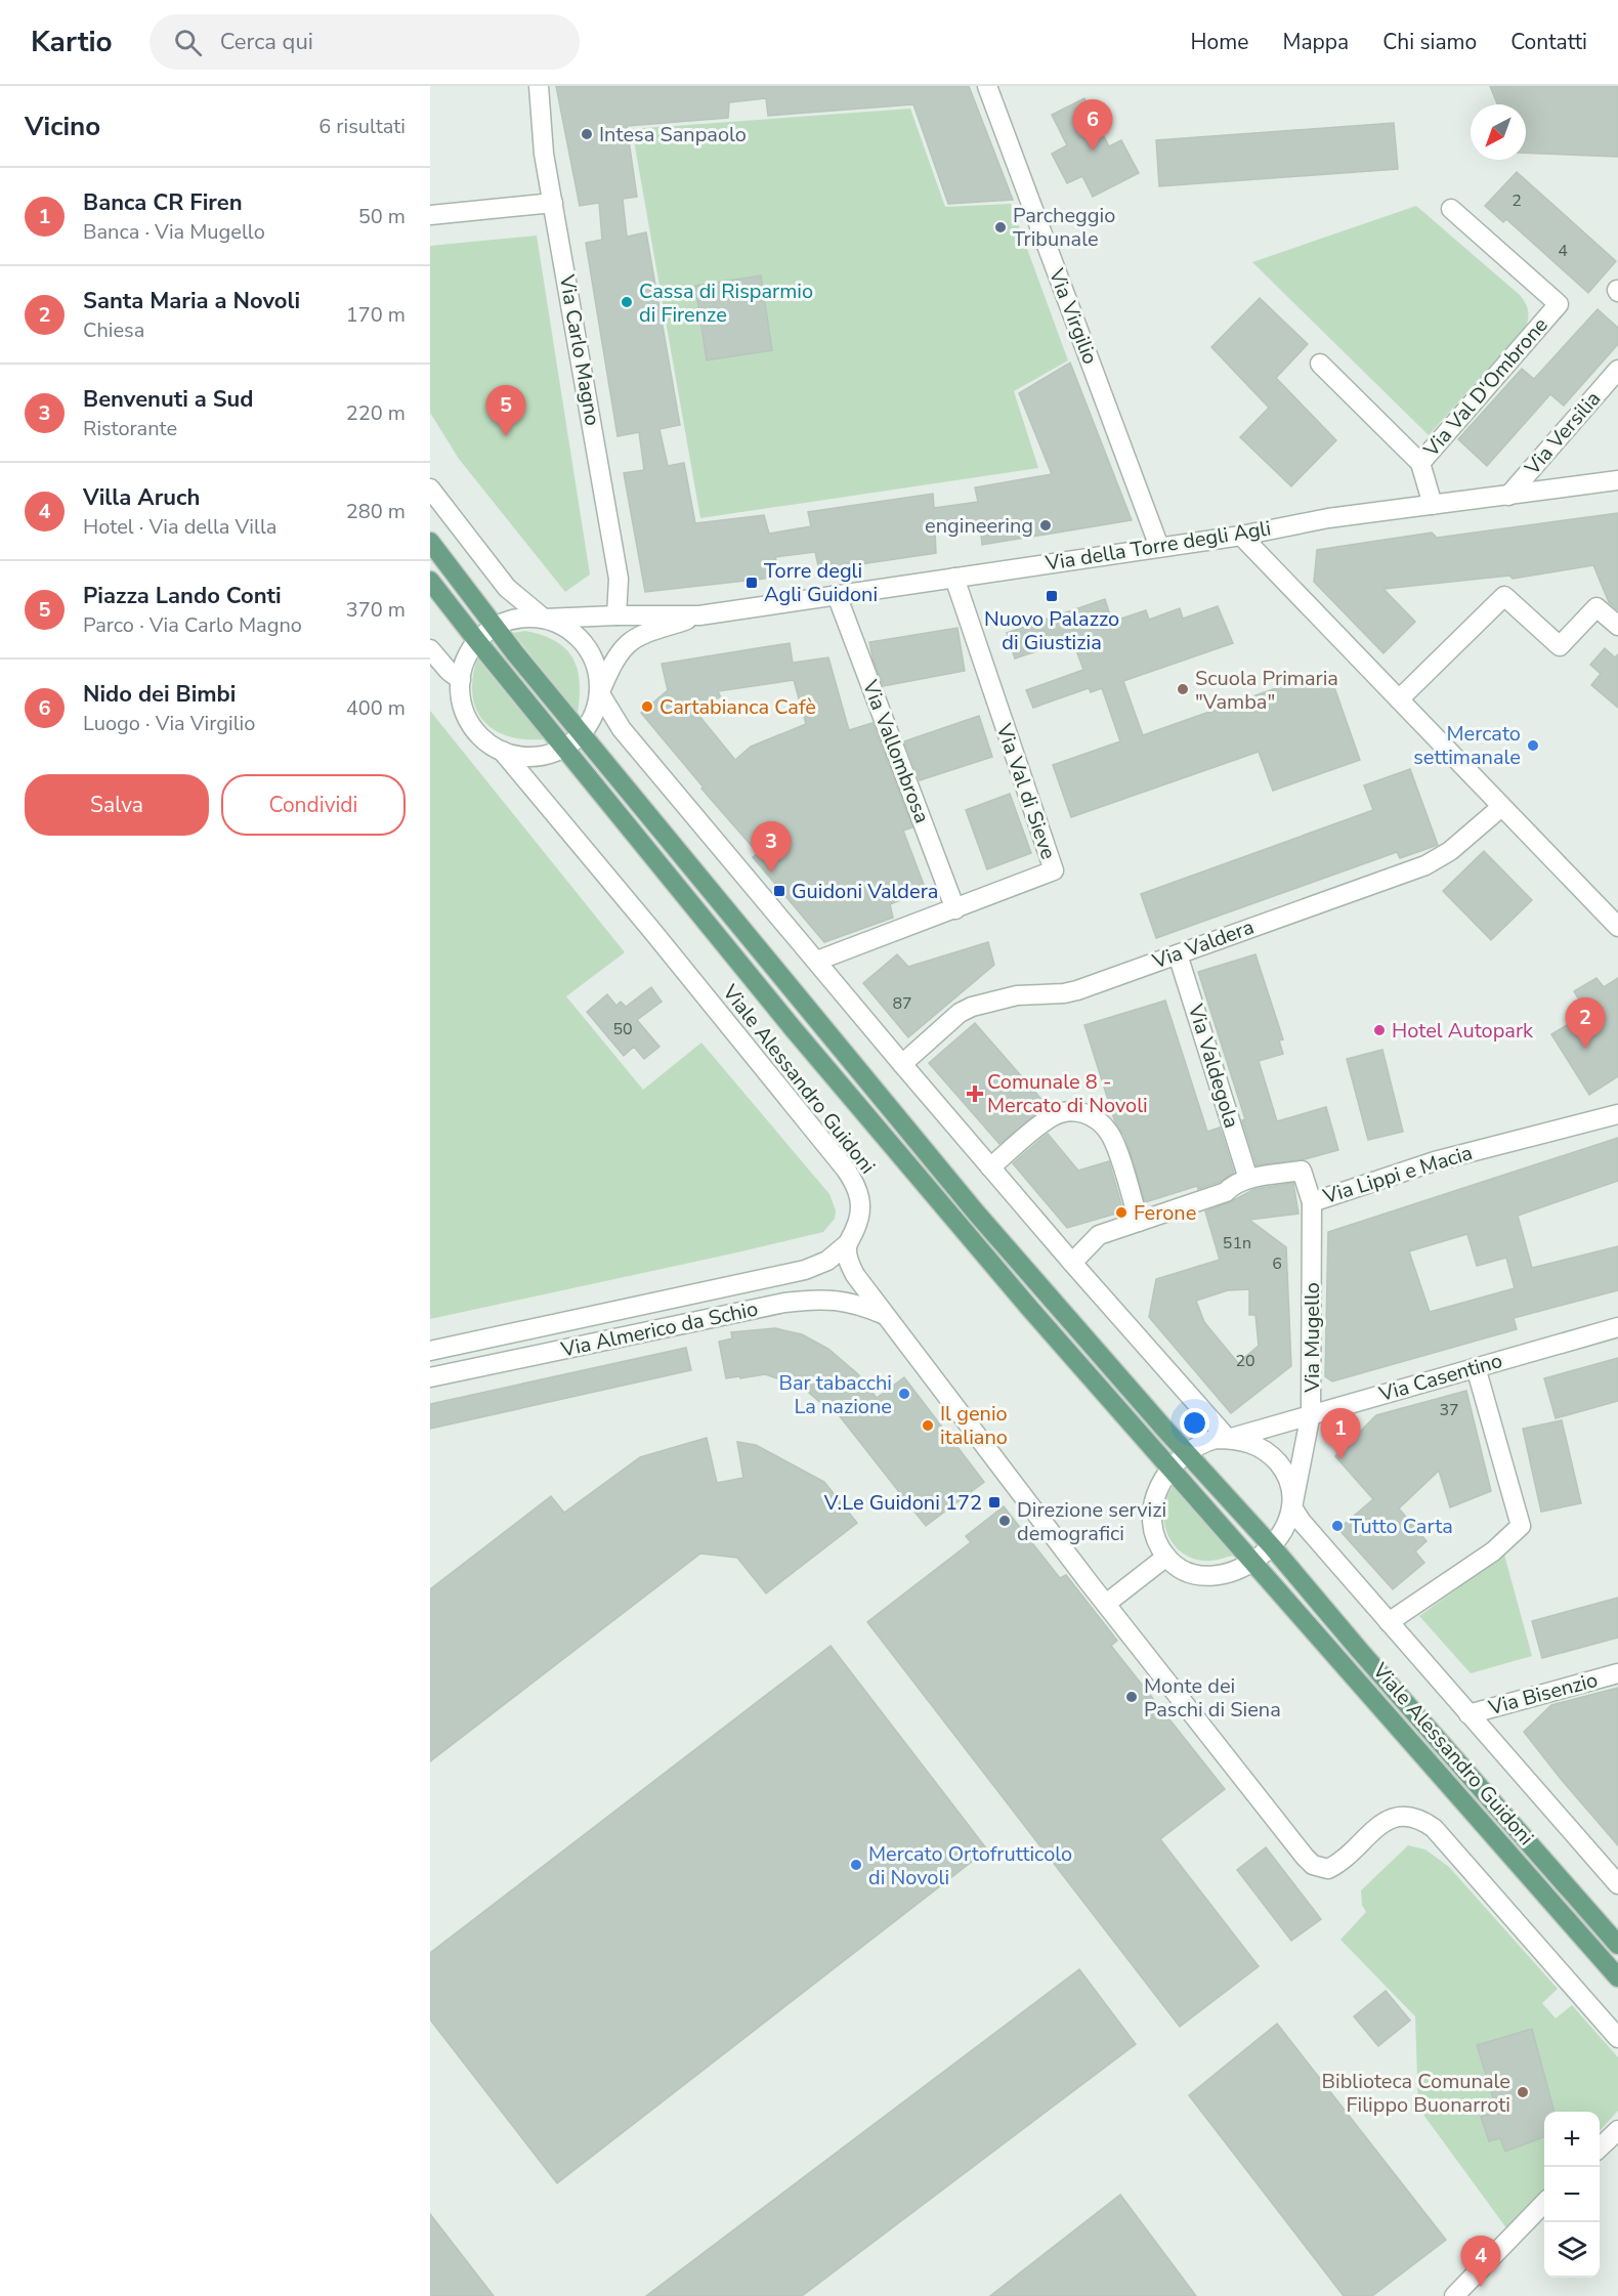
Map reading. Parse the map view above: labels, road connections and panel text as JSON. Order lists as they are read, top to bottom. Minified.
{"streets":{"main road":["Viale Alessandro Guidoni"],"street":["Via Virgilio","Via Carlo Magno","Via Val D'Ombrone","Via Versilia","Via della Torre degli Agli","Via Vallombrosa","Via Val di Sieve","Via Valdera","Via Valdegola","Via Lippi e Macia","Via Almerico da Schio","Via Mugello","Via Casentino","Via Bisenzio"]},"crossings":[["Via Virgilio","Via della Torre degli Agli"],["Via Carlo Magno","Via della Torre degli Agli"],["Via Val D'Ombrone","Via della Torre degli Agli"],["Via Versilia","Via della Torre degli Agli"],["Via della Torre degli Agli","Via Vallombrosa"],["Via della Torre degli Agli","Via Val di Sieve"],["Via della Torre degli Agli","Viale Alessandro Guidoni"],["Via Vallombrosa","Via Val di Sieve"],["Via Val di Sieve","Viale Alessandro Guidoni"],["Via Valdera","Via Valdegola"],["Via Valdera","Viale Alessandro Guidoni"],["Via Valdegola","Via Lippi e Macia"],["Viale Alessandro Guidoni","Via Lippi e Macia"],["Viale Alessandro Guidoni","Via Almerico da Schio"],["Viale Alessandro Guidoni","Via Mugello"],["Viale Alessandro Guidoni","Via Casentino"],["Viale Alessandro Guidoni","Via Bisenzio"],["Via Lippi e Macia","Via Mugello"],["Via Mugello","Via Casentino"]],"places":{"other":["Intesa Sanpaolo","Parcheggio Tribunale","Cassa di Risparmio di Firenze","engineering","Scuola Primaria \"Vamba\"","Cartabianca Cafè","Mercato settimanale","Hotel Autopark","Ferone","Bar tabacchi La nazione","Il genio italiano","Direzione servizi demografici","Tutto Carta","Monte dei Paschi di Siena","Mercato Ortofrutticolo di Novoli","Biblioteca Comunale Filippo Buonarroti"],"transit":["Torre degli Agli Guidoni","Nuovo Palazzo di Giustizia","Guidoni Valdera","V.Le Guidoni 172"],"health":["Comunale 8 - Mercato di Novoli"]},"house_numbers":["2","4","87","50","51n","6","20","37"],"north":"bottom left","page":{"header":"Kartio","search":"Cerca qui","nav":["Home","Mappa","Chi siamo","Contatti"],"heading":["Vicino","6 risultati"],"pins":["6","5","3","2","1","4"],"list":[{"mark":"1","name":"Banca CR Firen","note":"Banca · Via Mugello","value":"50 m"},{"mark":"2","name":"Santa Maria a Novoli","note":"Chiesa","value":"170 m"},{"mark":"3","name":"Benvenuti a Sud","note":"Ristorante","value":"220 m"},{"mark":"4","name":"Villa Aruch","note":"Hotel · Via della Villa","value":"280 m"},{"mark":"5","name":"Piazza Lando Conti","note":"Parco · Via Carlo Magno","value":"370 m"},{"mark":"6","name":"Nido dei Bimbi","note":"Luogo · Via Virgilio","value":"400 m"}],"buttons":["Salva","Condividi"],"map_buttons":["+","−"]}}
